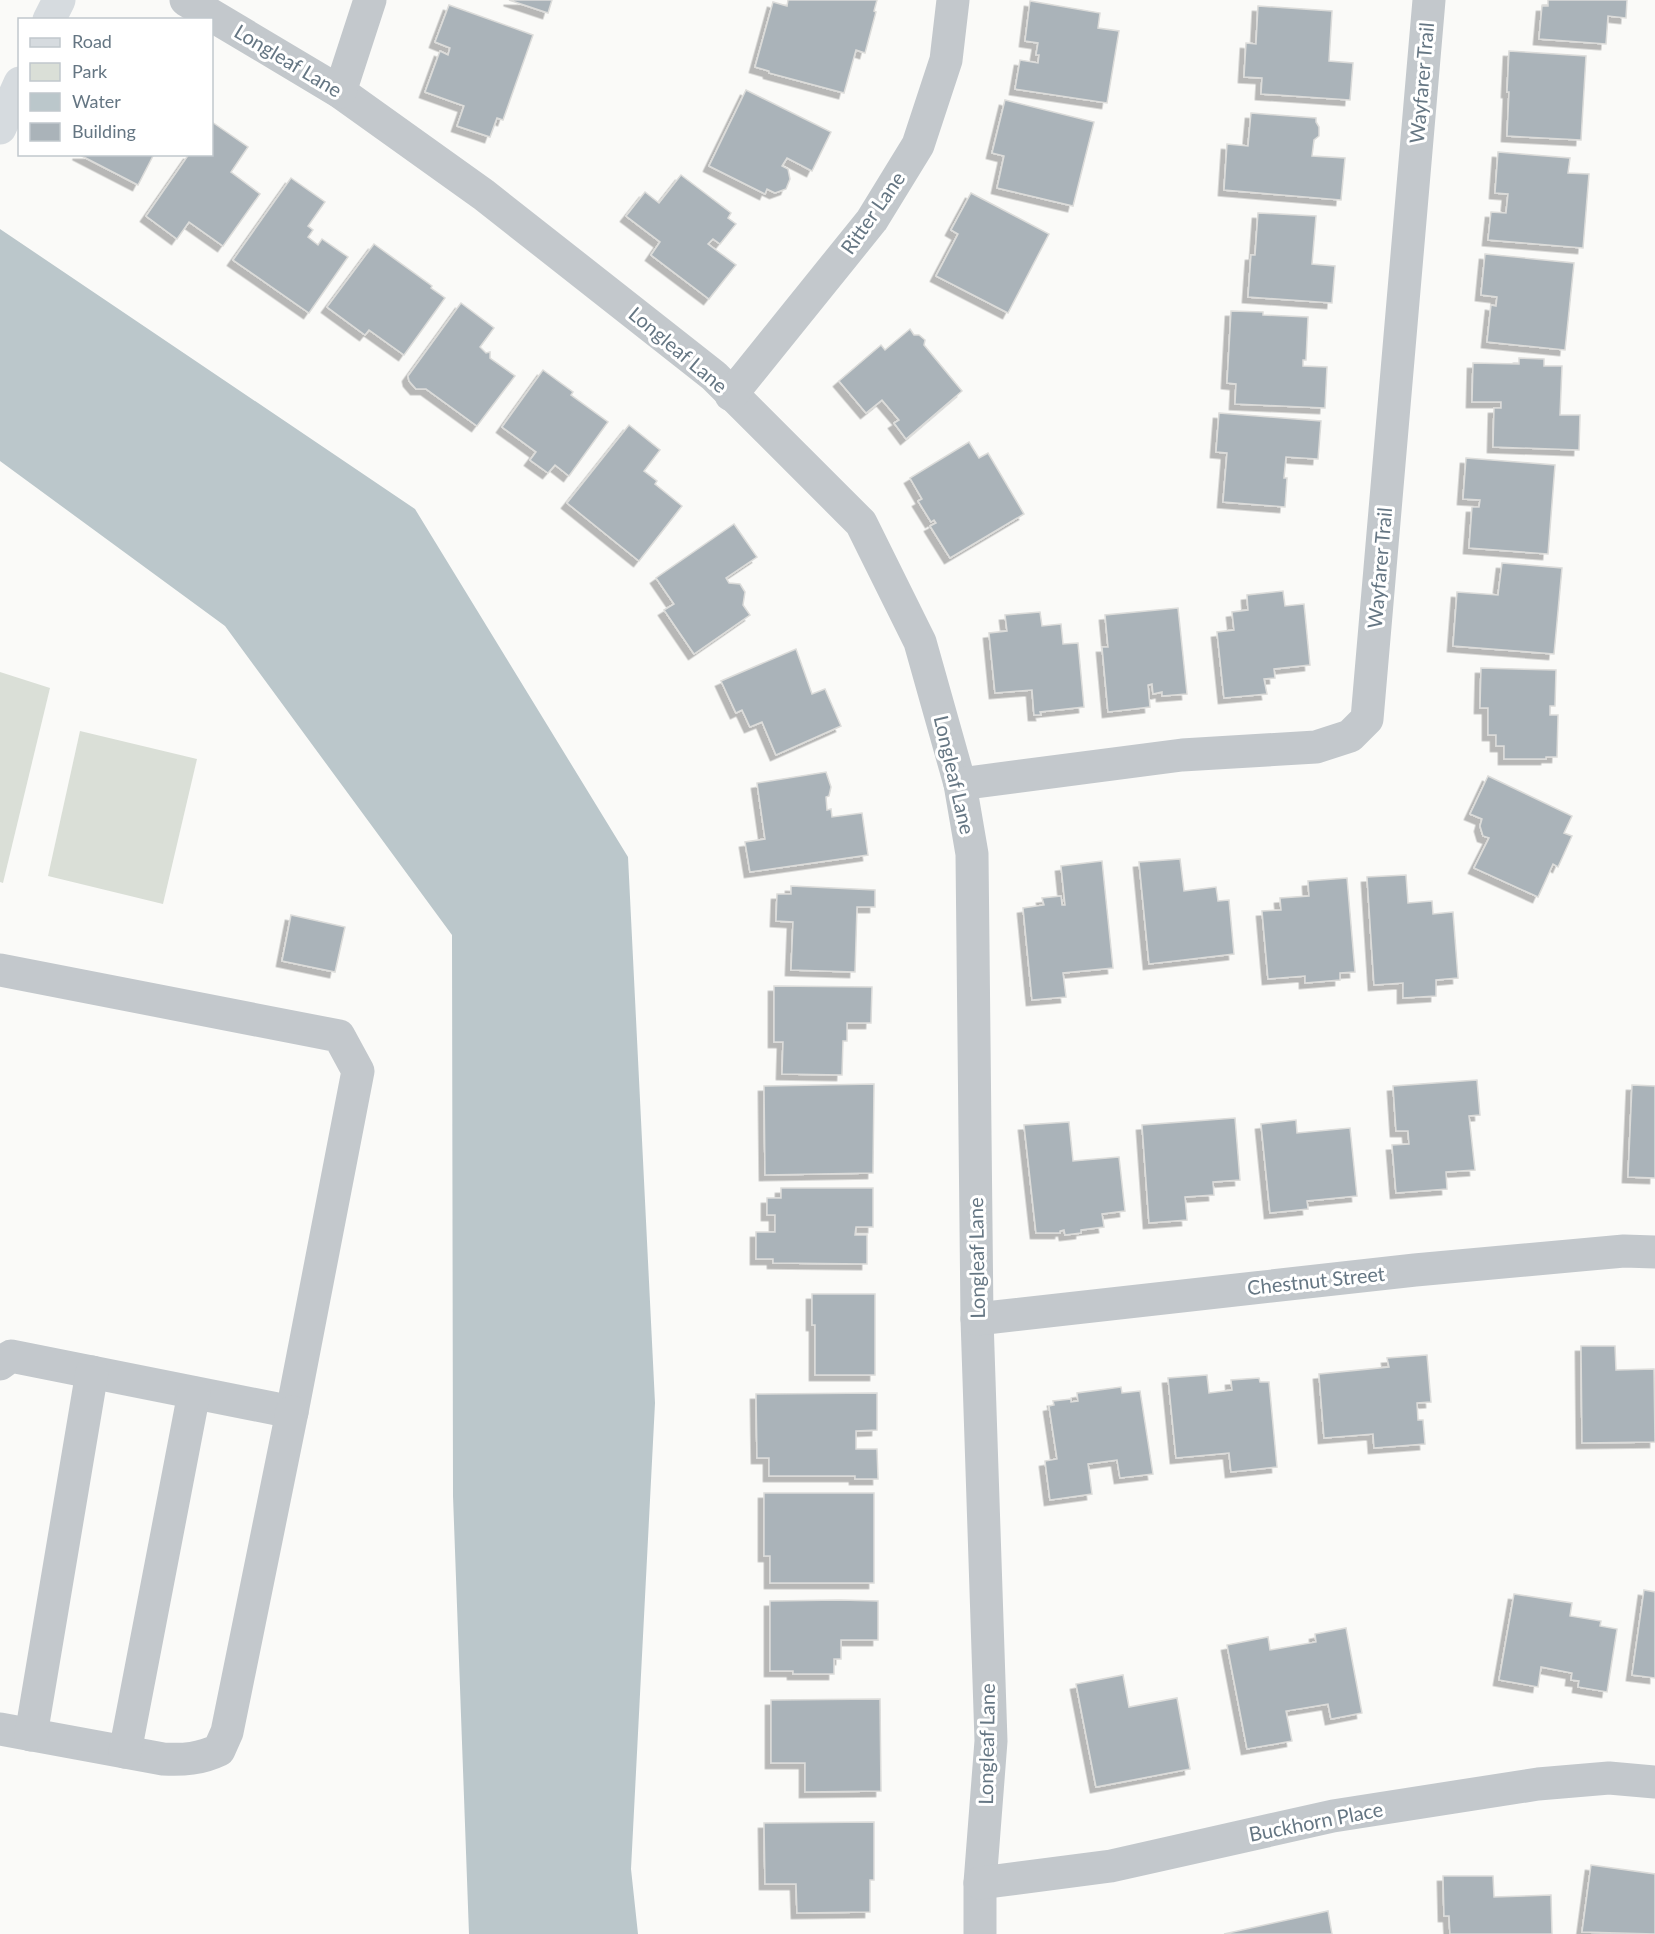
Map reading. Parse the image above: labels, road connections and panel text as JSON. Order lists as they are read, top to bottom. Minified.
{"streets":{"street":["Longleaf Lane","Wayfarer Trail","Ritter Lane","Chestnut Street","Buckhorn Place"]},"crossings":[["Longleaf Lane","Wayfarer Trail"],["Longleaf Lane","Ritter Lane"],["Longleaf Lane","Chestnut Street"],["Longleaf Lane","Buckhorn Place"]],"legend":["Road","Park","Water","Building"]}
